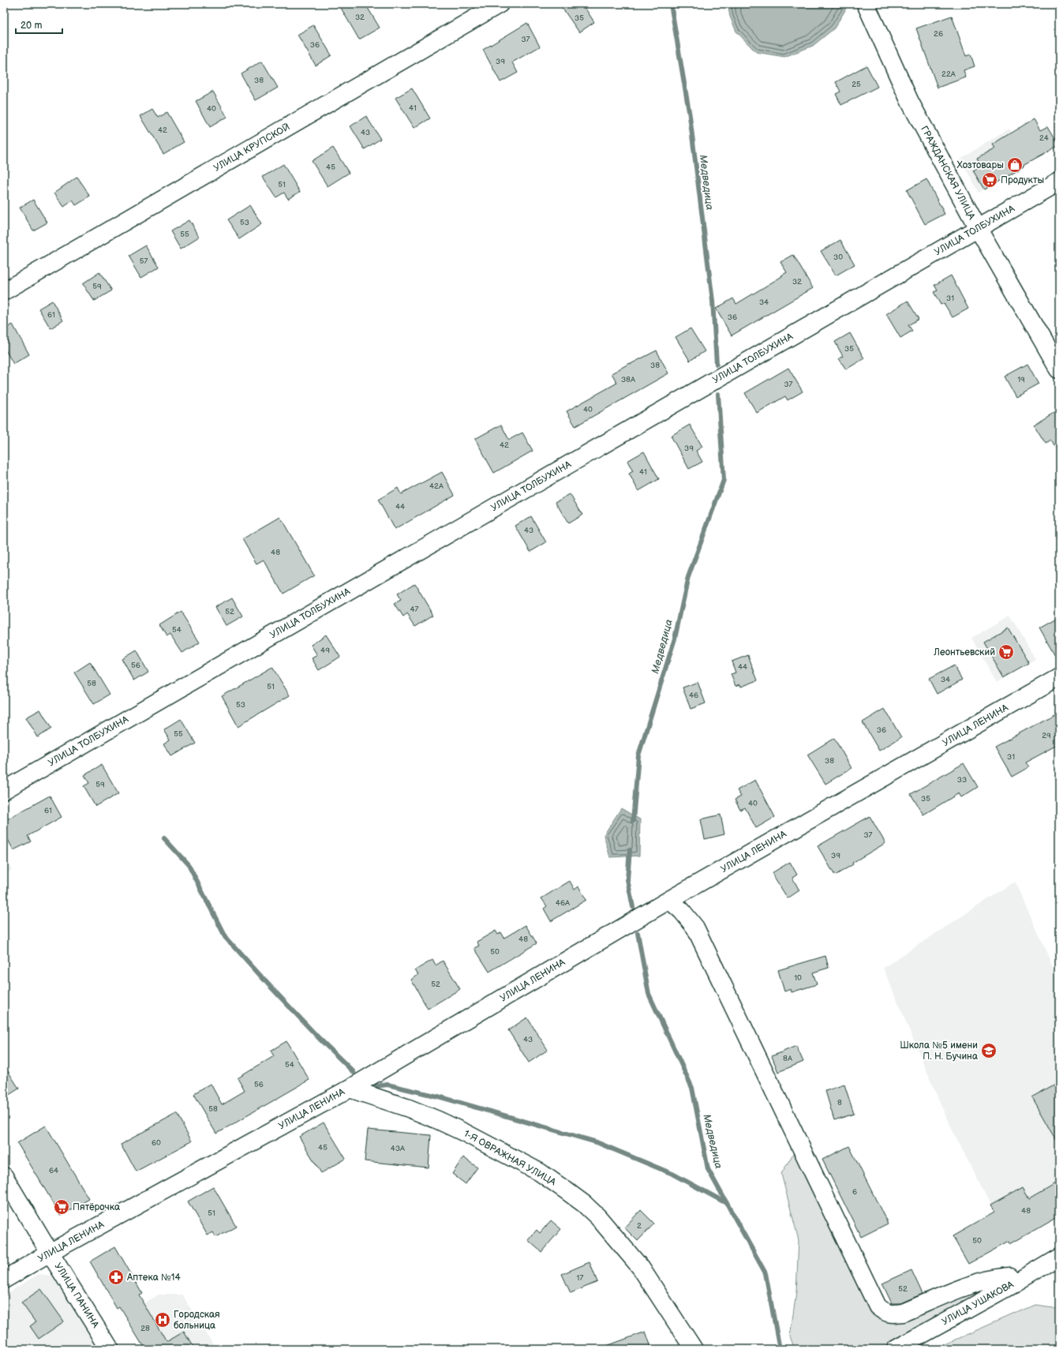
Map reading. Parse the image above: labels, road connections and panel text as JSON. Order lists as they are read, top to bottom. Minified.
{"streets":{"street":["УЛИЦА КРУПСКОЙ","ГРАЖДАНСКАЯ УЛИЦА","УЛИЦА ТОЛБУХИНА","УЛИЦА ЛЕНИНА","1-Я ОВРАЖНАЯ УЛИЦА","УЛИЦА ПАНИНА","УЛИЦА УШАКОВА"]},"crossings":[["ГРАЖДАНСКАЯ УЛИЦА","УЛИЦА ТОЛБУХИНА"],["УЛИЦА ЛЕНИНА","1-Я ОВРАЖНАЯ УЛИЦА"],["УЛИЦА ЛЕНИНА","УЛИЦА ПАНИНА"]],"water":["Медведица"],"places":{"shop":["Хозтовары"],"supermarket":["Продукты","Леонтьевский","Пятёрочка"],"school or university":["Школа №5 имени П. Н. Бучина"],"pharmacy":["Аптека №14"],"hospital":["Городская больница"]},"house_numbers":["32","35","26","37","36","39","22А","38","25","41","40","42","43","24","45","51","53","55","30","57","32","59","31","34","61","36","35","38","38А","19","37","40","42","39","41","42А","44","43","48","47","52","54","49","56","44","34","58","51","46","53","36","55","29","31","38","33","59","35","40","61","37","39","46А","48","50","10","52","43","8А","54","56","8","58","60","45","43А","64","6","48","51","2","50","17","52","28"],"scale_bar":"20 m"}
